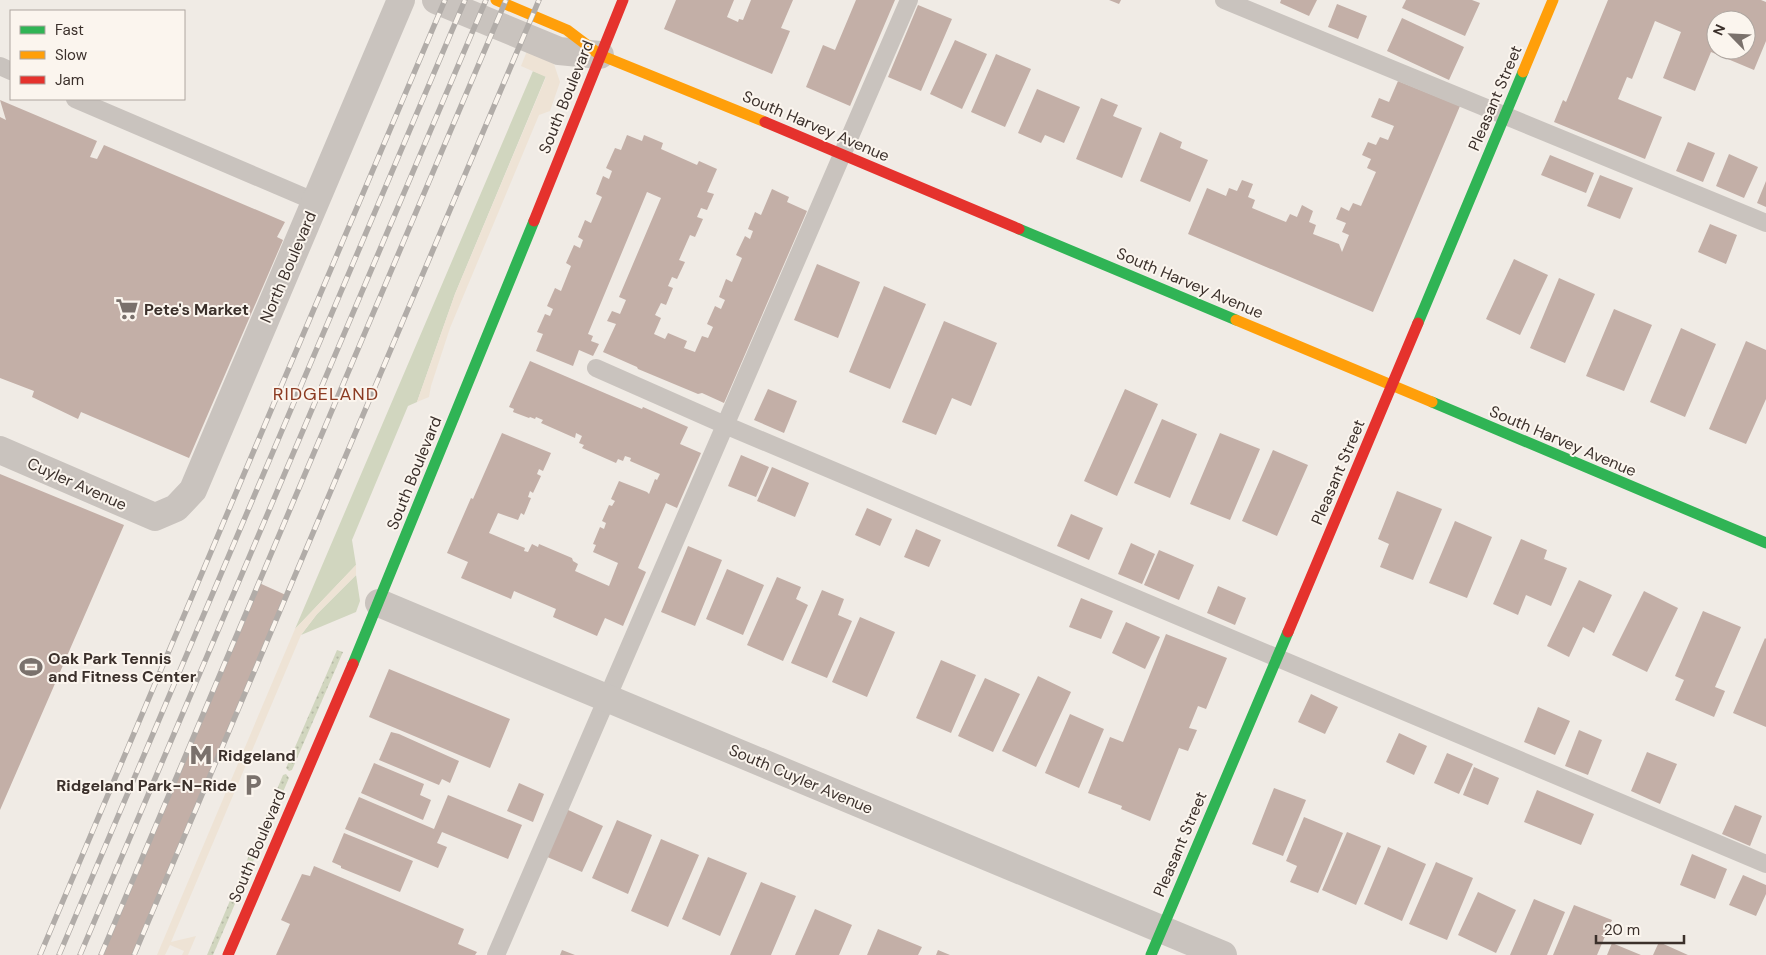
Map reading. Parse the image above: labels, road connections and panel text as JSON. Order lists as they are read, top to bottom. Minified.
{"streets":{"street":["South Boulevard","Pleasant Street","South Harvey Avenue","North Boulevard","Cuyler Avenue","South Cuyler Avenue"]},"crossings":[["South Boulevard","South Harvey Avenue"],["South Boulevard","South Cuyler Avenue"],["Pleasant Street","South Harvey Avenue"],["Pleasant Street","South Cuyler Avenue"],["North Boulevard","Cuyler Avenue"]],"districts":["RIDGELAND"],"places":{"supermarket":["Pete's Market"],"sports":["Oak Park Tennis and Fitness Center"],"metro station":["Ridgeland"],"parking":["Ridgeland Park-N-Ride"]},"legend":["Fast","Slow","Jam"],"scale_bar":"20 m","north":"top left"}
